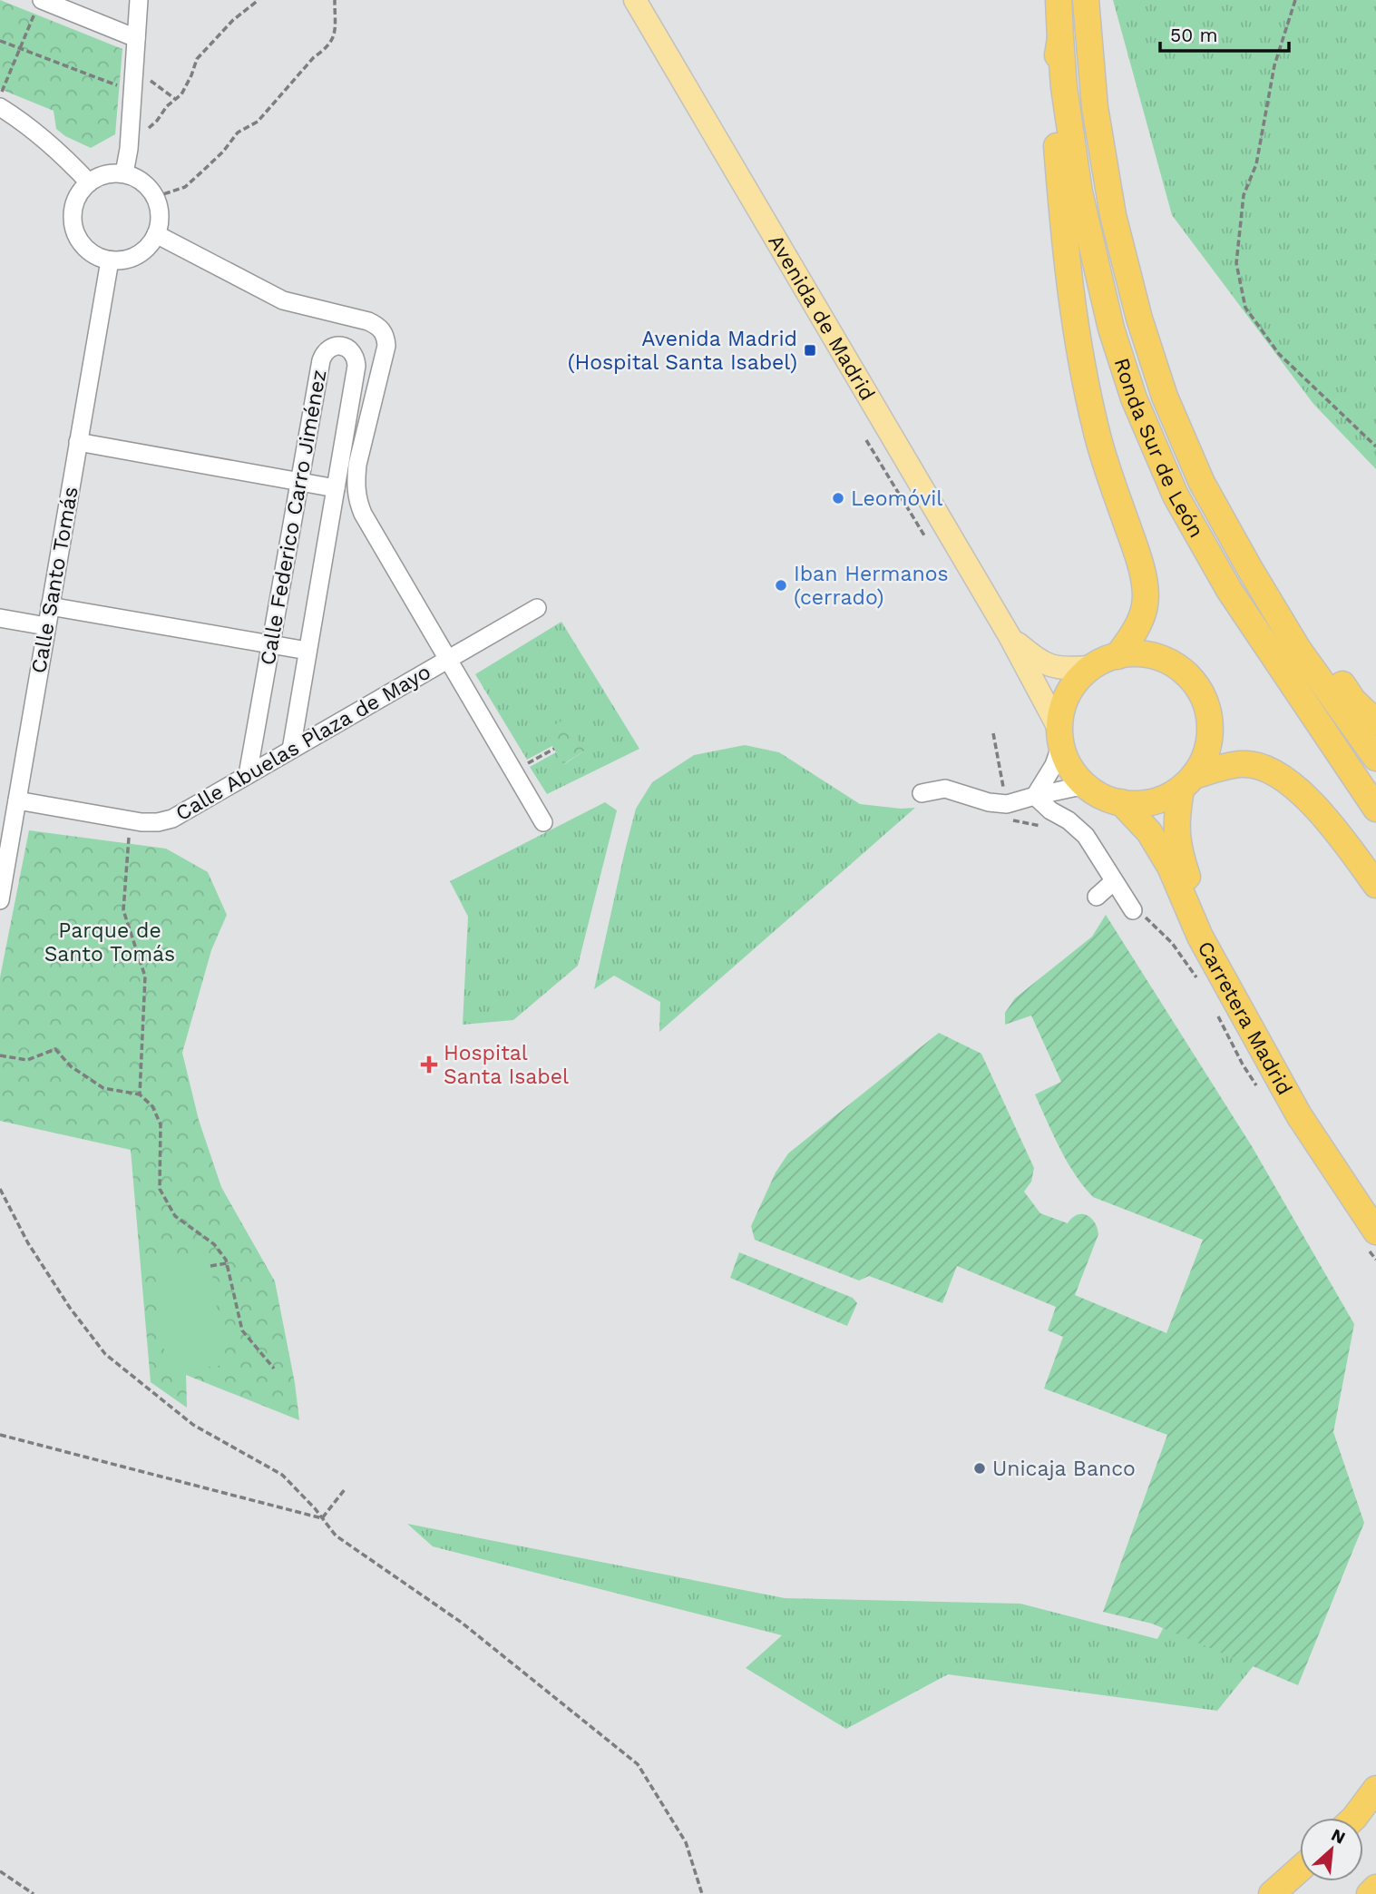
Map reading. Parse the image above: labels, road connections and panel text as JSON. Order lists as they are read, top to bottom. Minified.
{"streets":{"highway":["Ronda Sur de León","Carretera Madrid"],"main road":["Avenida de Madrid"],"street":["Calle Federico Carro Jiménez","Calle Santo Tomás","Calle Abuelas Plaza de Mayo"]},"crossings":[["Avenida de Madrid","Carretera Madrid"],["Calle Federico Carro Jiménez","Calle Abuelas Plaza de Mayo"],["Calle Santo Tomás","Calle Abuelas Plaza de Mayo"]],"parks":["Parque de Santo Tomás"],"places":{"transit":["Avenida Madrid (Hospital Santa Isabel)"],"other":["Leomóvil","Iban Hermanos (cerrado)","Unicaja Banco"],"health":["Hospital Santa Isabel"]},"scale_bar":"50 m","north":"top right"}
